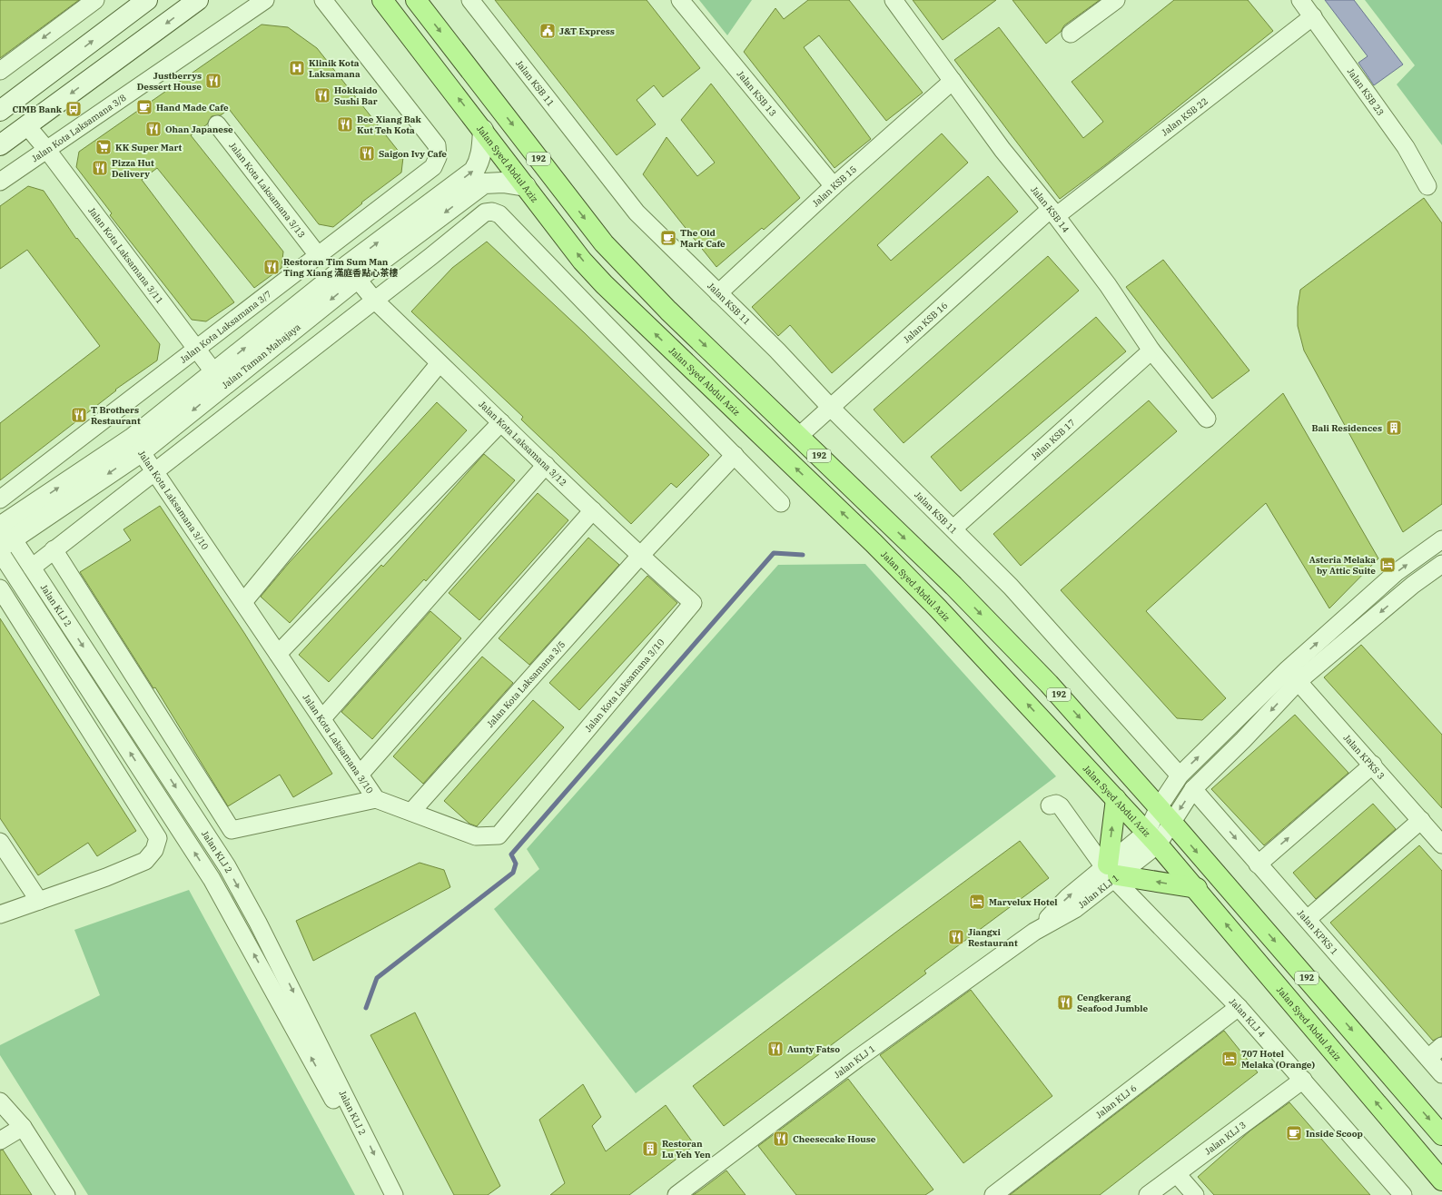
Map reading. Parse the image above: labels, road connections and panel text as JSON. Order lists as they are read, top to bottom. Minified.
{"streets":{"main road":["192","Jalan Syed Abdul Aziz"],"street":["Jalan KSB 11","Jalan KSB 23","Jalan KSB 13","Jalan KSB 22","Jalan Kota Laksamana 3/8","Jalan KSB 15","Jalan Kota Laksamana 3/13","Jalan KSB 14","Jalan Kota Laksamana 3/11","Jalan KSB 16","Jalan Kota Laksamana 3/7","Jalan Taman Mahajaya","Jalan KSB 17","Jalan Kota Laksamana 3/12","Jalan Kota Laksamana 3/10","Jalan KLJ 2","Jalan Kota Laksamana 3/5","Jalan KPKS 3","Jalan KLJ 1","Jalan KPKS 1","Jalan KLJ 4","Jalan KLJ 6","Jalan KLJ 3"]},"crossings":[["Jalan KSB 11","Jalan KSB 15"],["Jalan KSB 11","Jalan KSB 16"],["Jalan KSB 11","Jalan KSB 17"],["Jalan KSB 23","Jalan KSB 22"],["Jalan KSB 13","Jalan KSB 15"],["Jalan KSB 22","Jalan KSB 14"],["Jalan KSB 22","Jalan KSB 16"],["Jalan Kota Laksamana 3/8","Jalan Kota Laksamana 3/11"],["192","Jalan KSB 16"],["Jalan Syed Abdul Aziz","Jalan Taman Mahajaya"],["Jalan Syed Abdul Aziz","Jalan KLJ 1"],["Jalan KSB 15","Jalan KSB 14"],["Jalan Kota Laksamana 3/13","Jalan Kota Laksamana 3/7"],["Jalan KSB 14","Jalan KSB 16"],["Jalan KSB 14","Jalan KSB 17"],["Jalan Kota Laksamana 3/11","Jalan Kota Laksamana 3/7"],["Jalan Kota Laksamana 3/11","Jalan Taman Mahajaya"],["Jalan Taman Mahajaya","Jalan Kota Laksamana 3/12"],["Jalan Taman Mahajaya","Jalan Kota Laksamana 3/10"],["Jalan Taman Mahajaya","Jalan KLJ 2"],["Jalan Kota Laksamana 3/12","Jalan Kota Laksamana 3/10"],["Jalan Kota Laksamana 3/12","Jalan Kota Laksamana 3/5"],["Jalan Kota Laksamana 3/10","Jalan Kota Laksamana 3/5"],["Jalan KLJ 1","Jalan KLJ 4"],["Jalan KLJ 4","Jalan KLJ 6"],["Jalan KLJ 4","Jalan KLJ 3"]],"places":{"public building":["J&T Express"],"hospital":["Klinik Kota Laksamana"],"restaurant":["Justberrys Dessert House","Hokkaido Sushi Bar","Bee Xiang Bak Kut Teh Kota","Ohan Japanese","Saigon Ivy Cafe","Pizza Hut Delivery","Restoran Tim Sum Man Ting Xiang 滿庭香點心茶樓","T Brothers Restaurant","Jiangxi Restaurant","Cengkerang Seafood Jumble","Aunty Fatso","Cheesecake House"],"cafe":["Hand Made Cafe","The Old Mark Cafe","Inside Scoop"],"bus stop":["CIMB Bank"],"supermarket":["KK Super Mart"],"building":["Bali Residences","Restoran Lu Yeh Yen"],"hotel":["Asteria Melaka by Attic Suite","Marvelux Hotel","707 Hotel Melaka (Orange)"]}}
